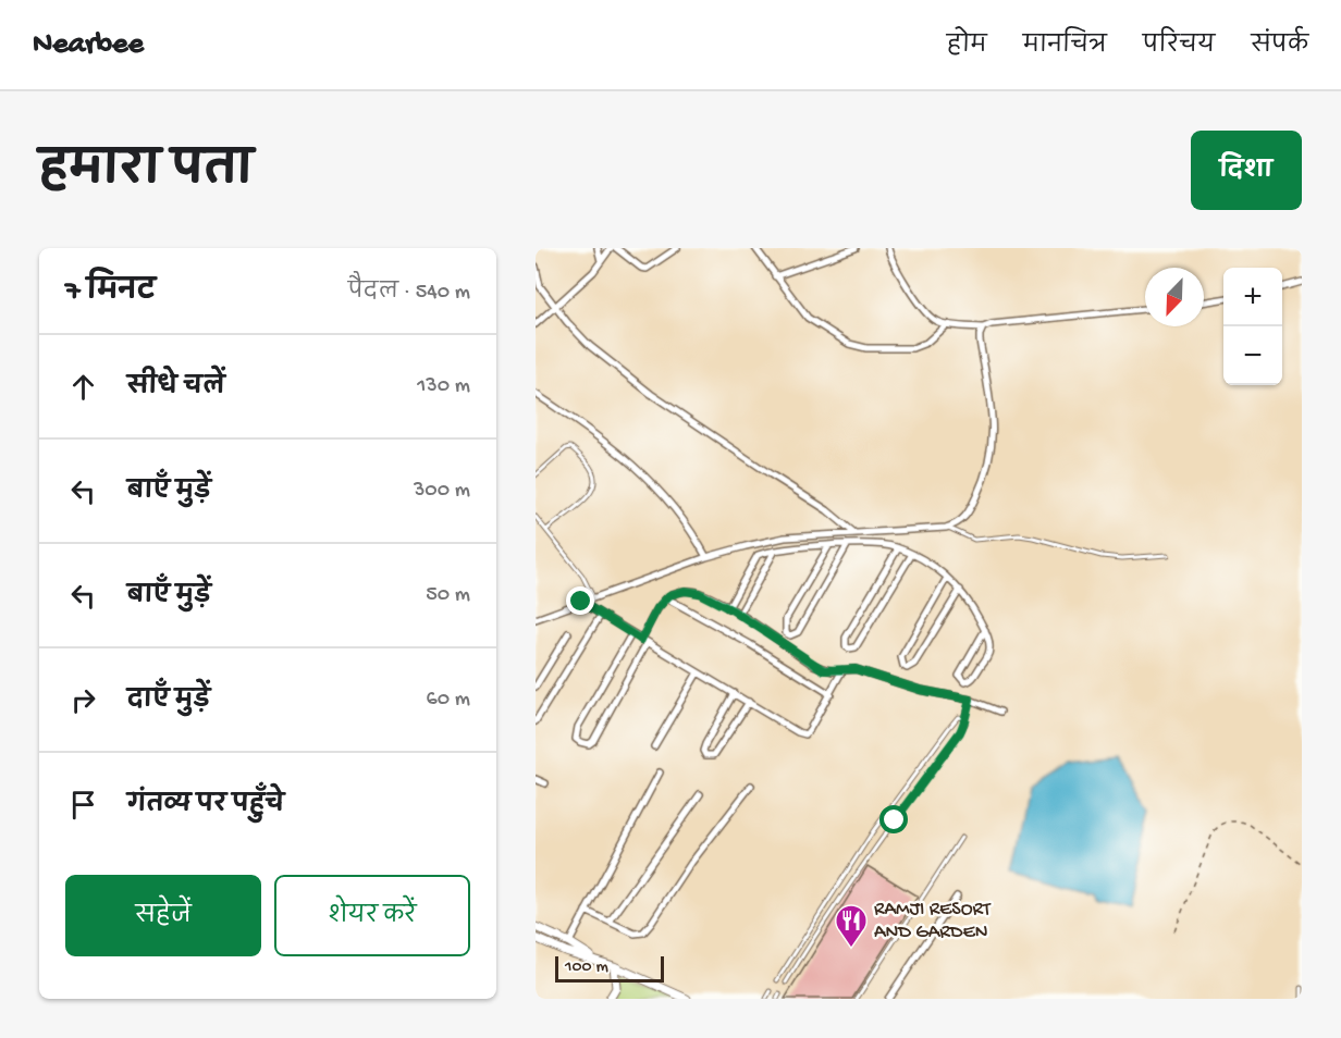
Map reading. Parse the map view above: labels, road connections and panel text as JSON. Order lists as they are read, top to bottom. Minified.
{"places":{"restaurant":["RAMJI RESORT AND GARDEN"]},"scale_bar":"100 m","north":"bottom left","page":{"header":"Nearbee","nav":["होम","मानचित्र","परिचय","संपर्क"],"title":"हमारा पता","buttons":["दिशा",["सहेजें","शेयर करें"]],"heading":["7 मिनट","पैदल · 540 m"],"map_buttons":["+","−"],"list":[["सीधे चलें","130 m"],["बाएँ मुड़ें","300 m"],["बाएँ मुड़ें","50 m"],["दाएँ मुड़ें","60 m"],"गंतव्य पर पहुँचे"],"scale":"100 m"}}
